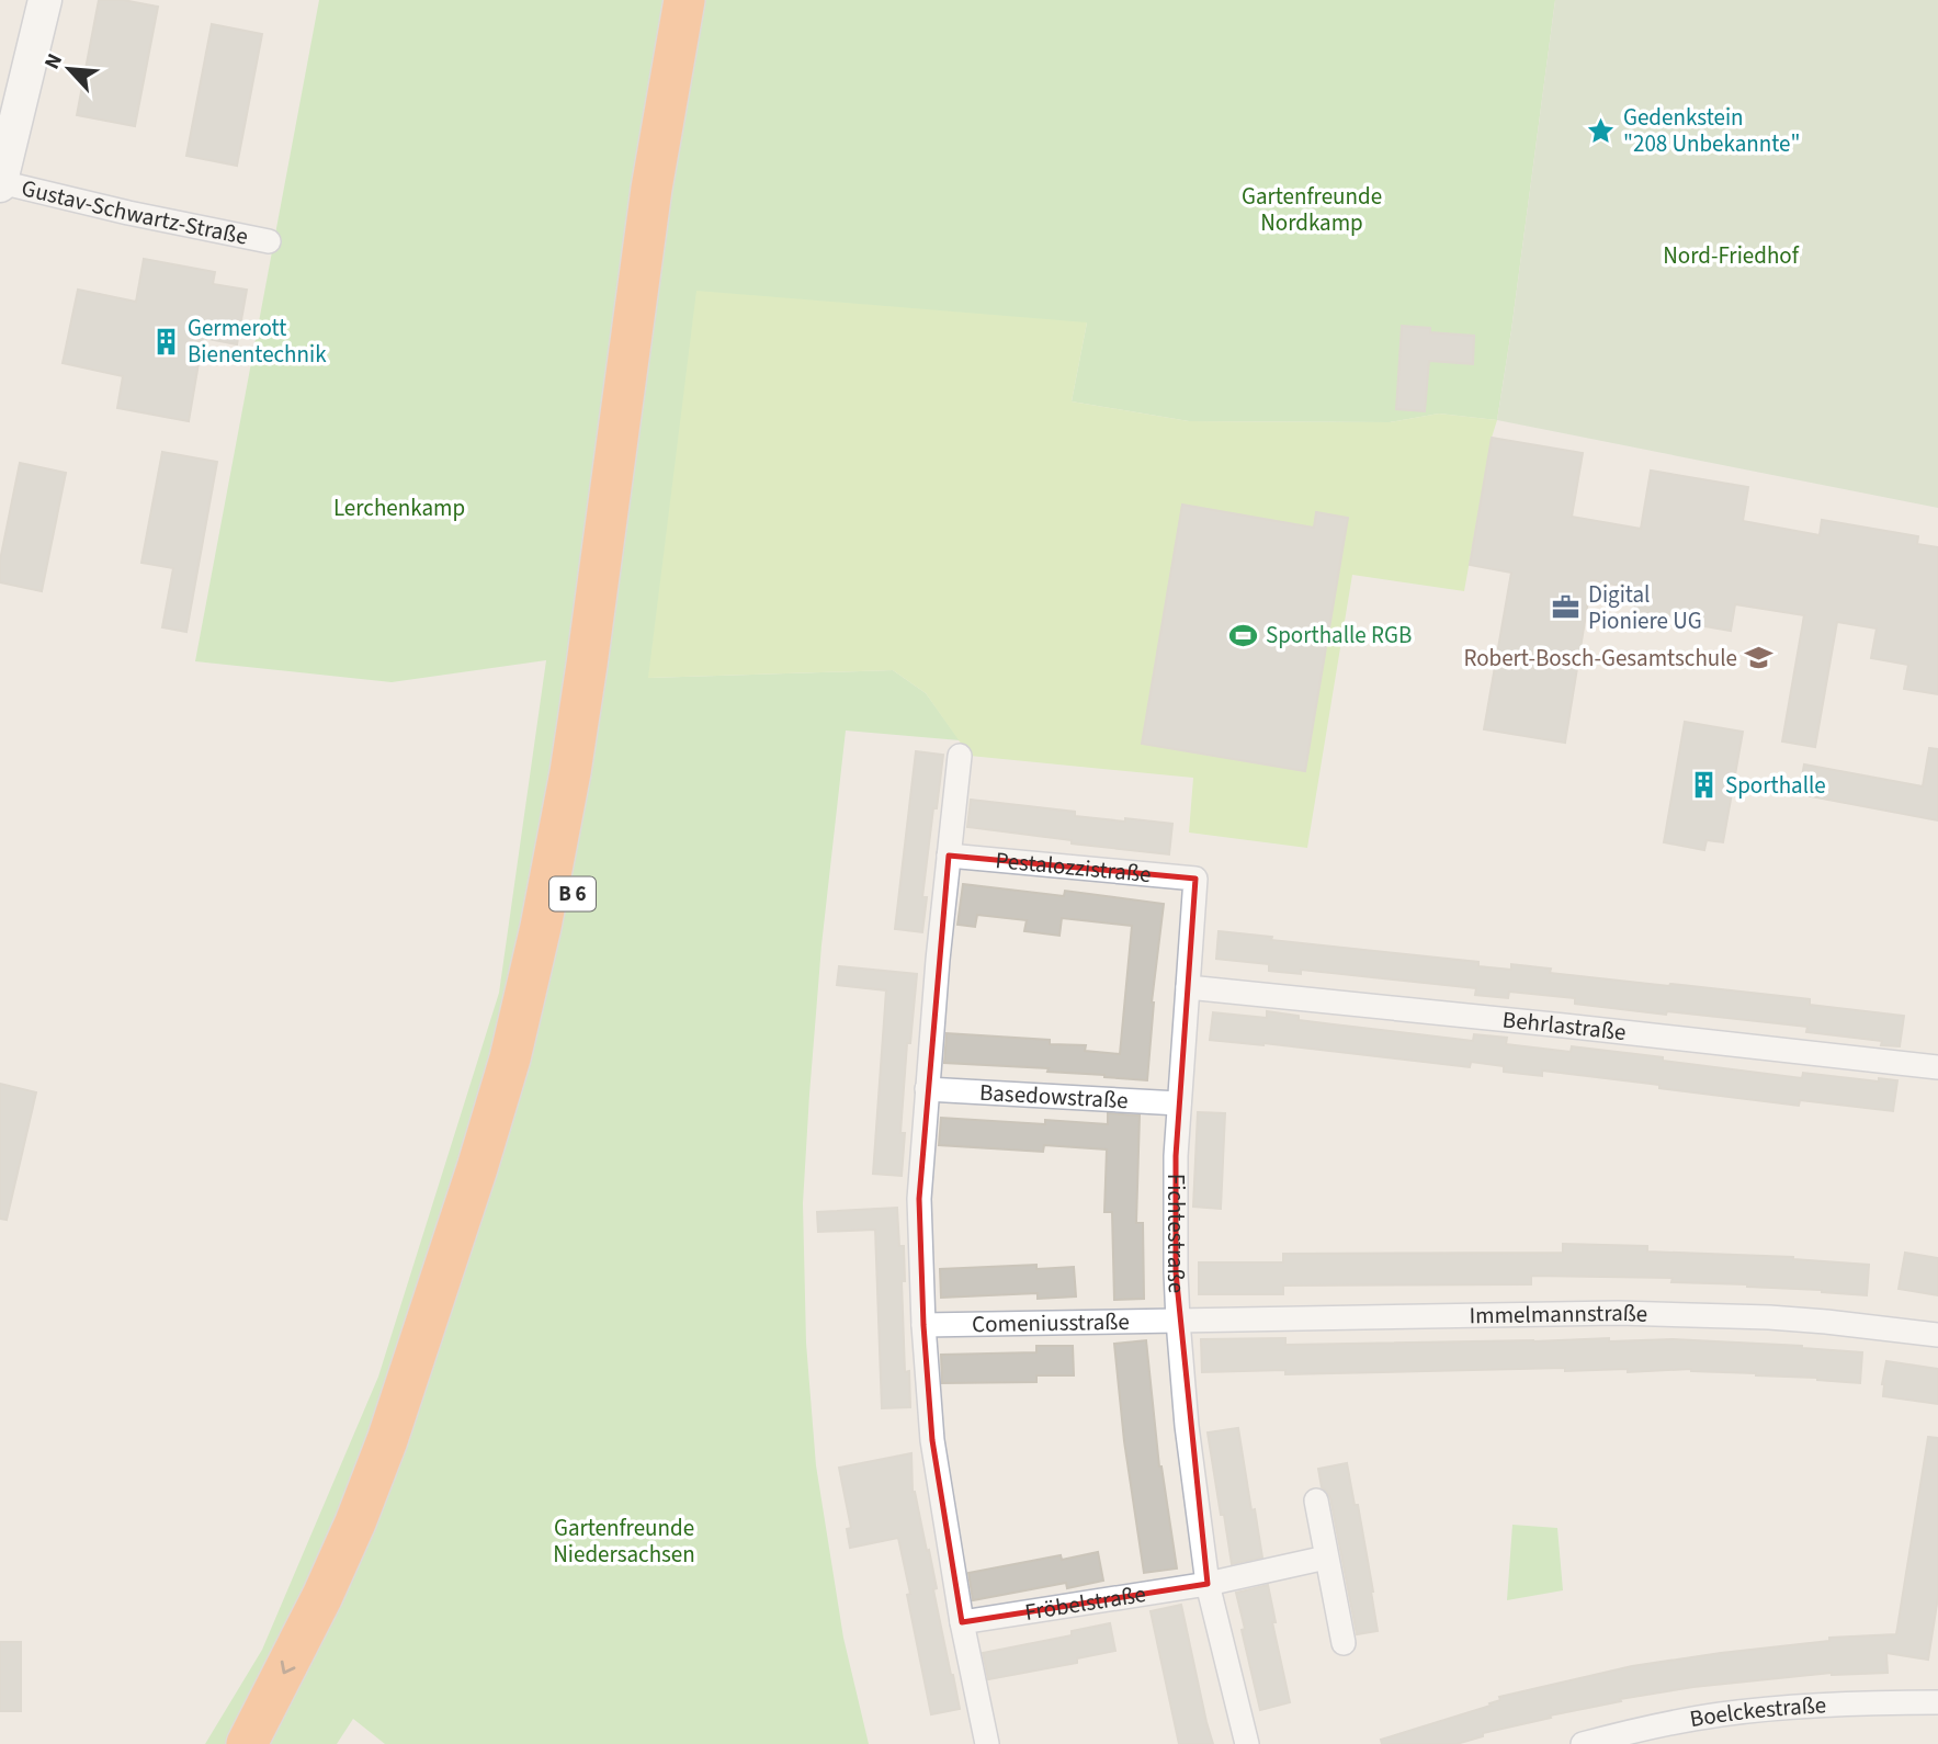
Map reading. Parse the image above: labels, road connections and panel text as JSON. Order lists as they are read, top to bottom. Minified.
{"streets":{"highway":["B 6"],"street":["Gustav-Schwartz-Straße","Pestalozzistraße","Behrlastraße","Basedowstraße","Fichtestraße","Immelmannstraße","Comeniusstraße","Fröbelstraße","Boelckestraße"]},"crossings":[["Pestalozzistraße","Fichtestraße"],["Behrlastraße","Fichtestraße"],["Basedowstraße","Fichtestraße"],["Fichtestraße","Immelmannstraße"],["Fichtestraße","Comeniusstraße"],["Fichtestraße","Fröbelstraße"],["Immelmannstraße","Comeniusstraße"]],"parks":["Gartenfreunde Nordkamp","Nord-Friedhof","Lerchenkamp","Gartenfreunde Niedersachsen"],"places":{"place":["Gedenkstein \"208 Unbekannte\""],"building":["Germerott Bienentechnik","Sporthalle"],"office":["Digital Pioniere UG"],"sports":["Sporthalle RGB"],"school or university":["Robert-Bosch-Gesamtschule"]},"north":"top left"}
